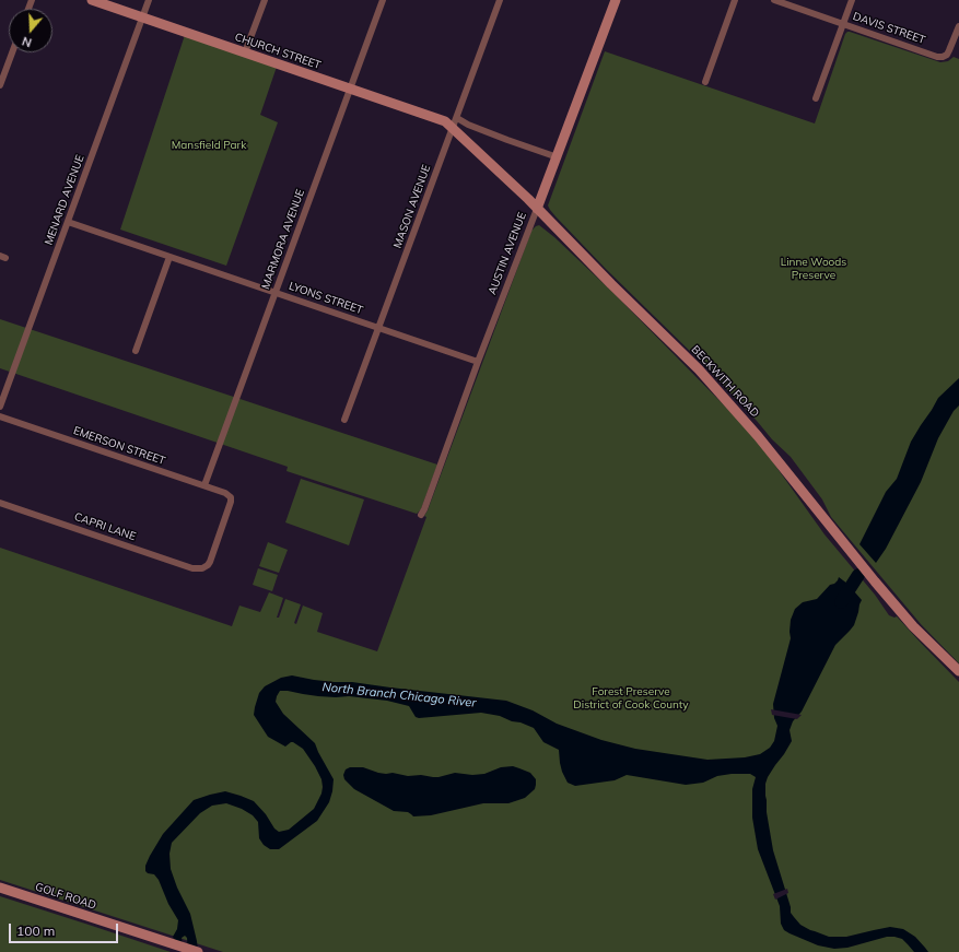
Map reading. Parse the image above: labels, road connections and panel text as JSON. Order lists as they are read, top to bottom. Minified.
{"streets":{"street":["DAVIS STREET","CHURCH STREET","MENARD AVENUE","MASON AVENUE","MARMORA AVENUE","AUSTIN AVENUE","LYONS STREET","BECKWITH ROAD","EMERSON STREET","CAPRI LANE","GOLF ROAD"]},"crossings":[["CHURCH STREET","MENARD AVENUE"],["CHURCH STREET","MASON AVENUE"],["CHURCH STREET","MARMORA AVENUE"],["CHURCH STREET","BECKWITH ROAD"],["MENARD AVENUE","LYONS STREET"],["MASON AVENUE","LYONS STREET"],["MASON AVENUE","BECKWITH ROAD"],["MARMORA AVENUE","LYONS STREET"],["MARMORA AVENUE","EMERSON STREET"],["AUSTIN AVENUE","LYONS STREET"],["AUSTIN AVENUE","BECKWITH ROAD"],["EMERSON STREET","CAPRI LANE"]],"water":["North Branch Chicago River"],"parks":["Mansfield Park","Linne Woods Preserve","Forest Preserve District of Cook County"],"scale_bar":"100 m","north":"bottom"}
